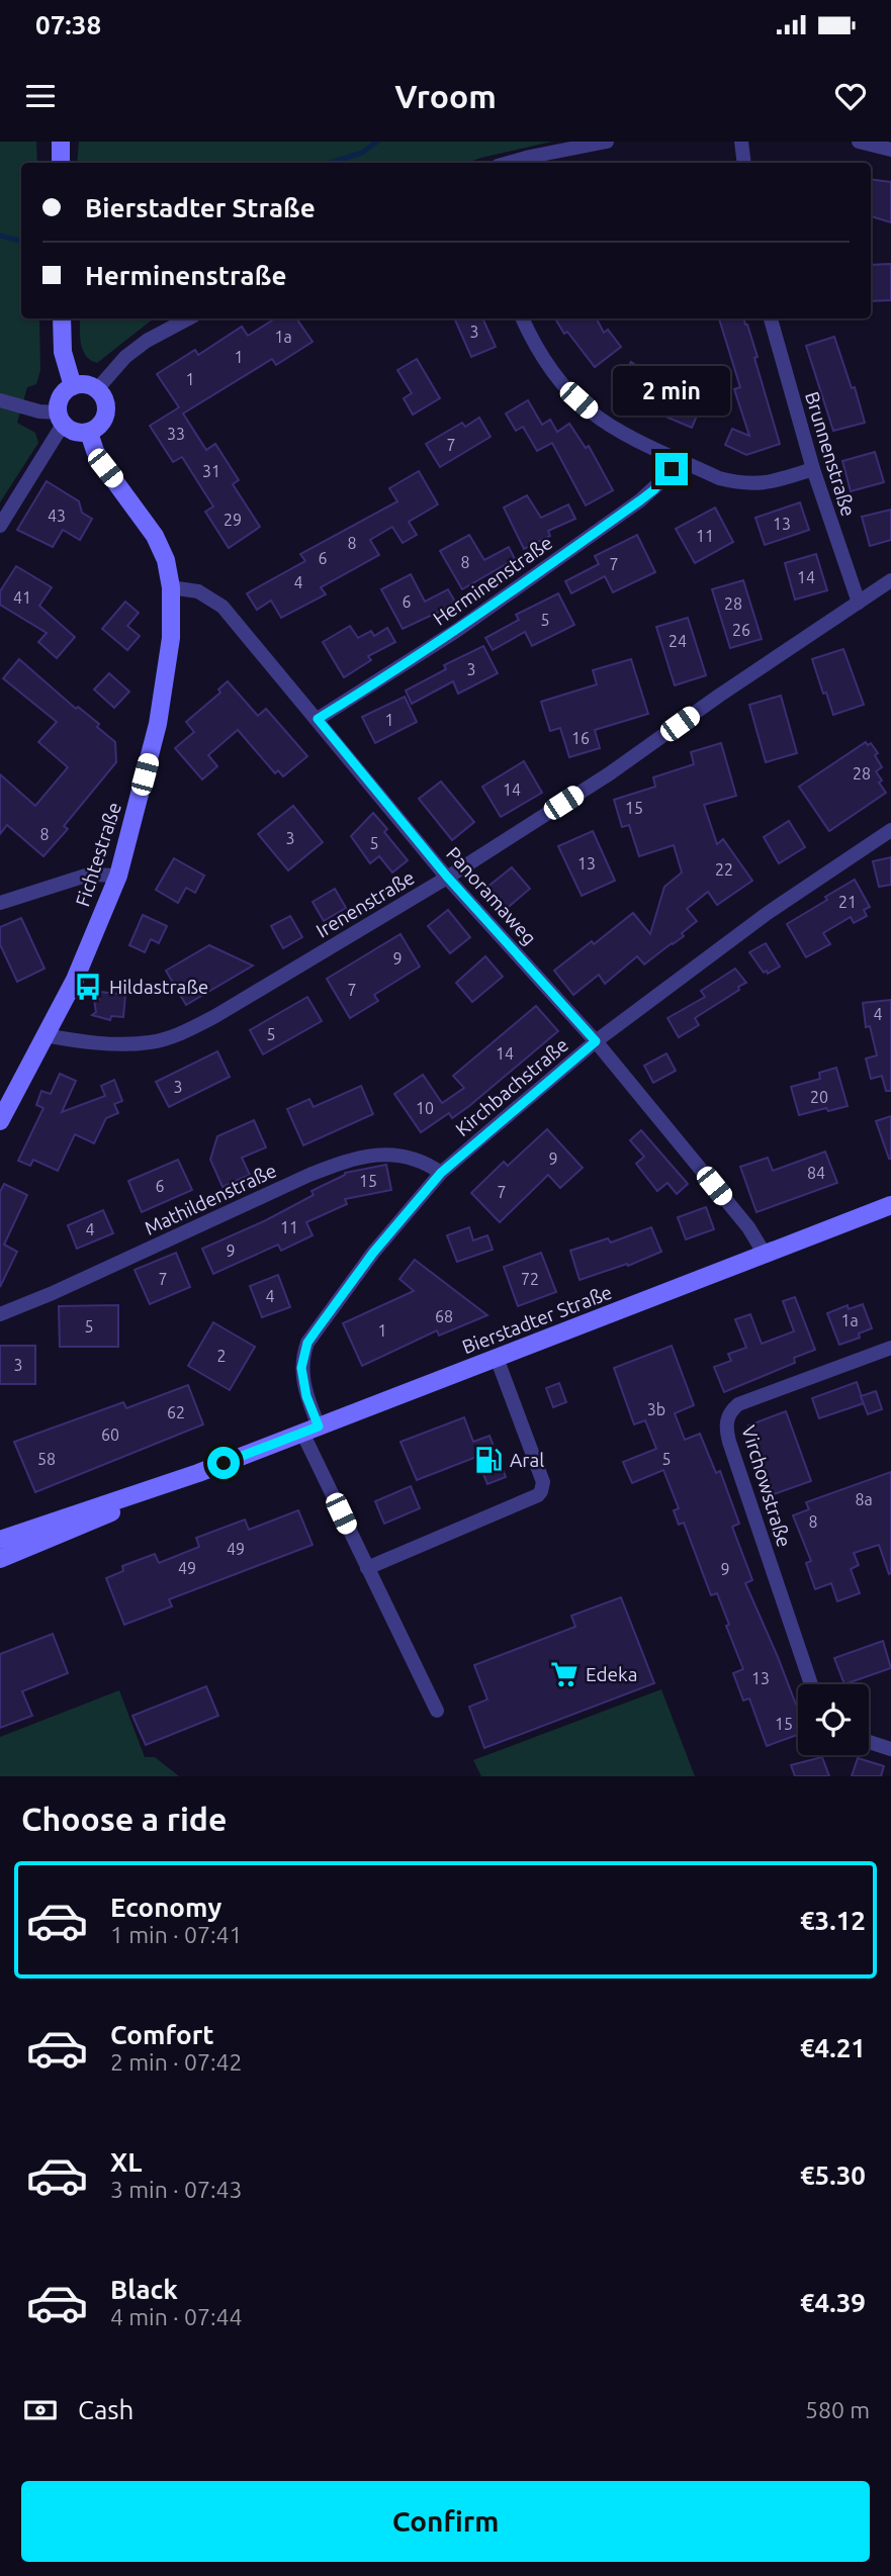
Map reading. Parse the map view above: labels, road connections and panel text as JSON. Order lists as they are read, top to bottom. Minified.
{"streets":{"main road":["Fichtestraße","Bierstadter Straße"],"street":["Brunnenstraße","Herminenstraße","Panoramaweg","Irenenstraße","Kirchbachstraße","Mathildenstraße","Virchowstraße"]},"crossings":[["Brunnenstraße","Irenenstraße"],["Herminenstraße","Panoramaweg"],["Fichtestraße","Panoramaweg"],["Fichtestraße","Irenenstraße"],["Panoramaweg","Irenenstraße"],["Panoramaweg","Kirchbachstraße"],["Panoramaweg","Bierstadter Straße"],["Kirchbachstraße","Mathildenstraße"],["Kirchbachstraße","Bierstadter Straße"]],"places":{"bus stop":["Hildastraße"],"fuel station":["Aral"],"supermarket":["Edeka"]},"house_numbers":["3","1a","1","1","33","7","31","43","29","13","11","8","6","8","7","14","4","41","6","28","5","26","24","3","1","16","28","14","15","8","3","5","13","22","21","9","7","4","5","14","3","20","10","9","84","15","6","7","11","4","9","7","72","4","68","1a","5","1","2","3","3b","62","60","58","5","8a","8","49","49","9","13","15"],"page":{"status":"07:38","header":"Vroom","banner":["Bierstadter Straße","Herminenstraße"],"bubble":"2 min","heading":"Choose a ride","list":[{"name":"Economy","note":"1 min · 07:41","value":"€3.12"},{"name":"Comfort","note":"2 min · 07:42","value":"€4.21"},{"name":"XL","note":"3 min · 07:43","value":"€5.30"},{"name":"Black","note":"4 min · 07:44","value":"€4.39"}],"pay":["Cash","580 m"],"buttons":"Confirm"}}
